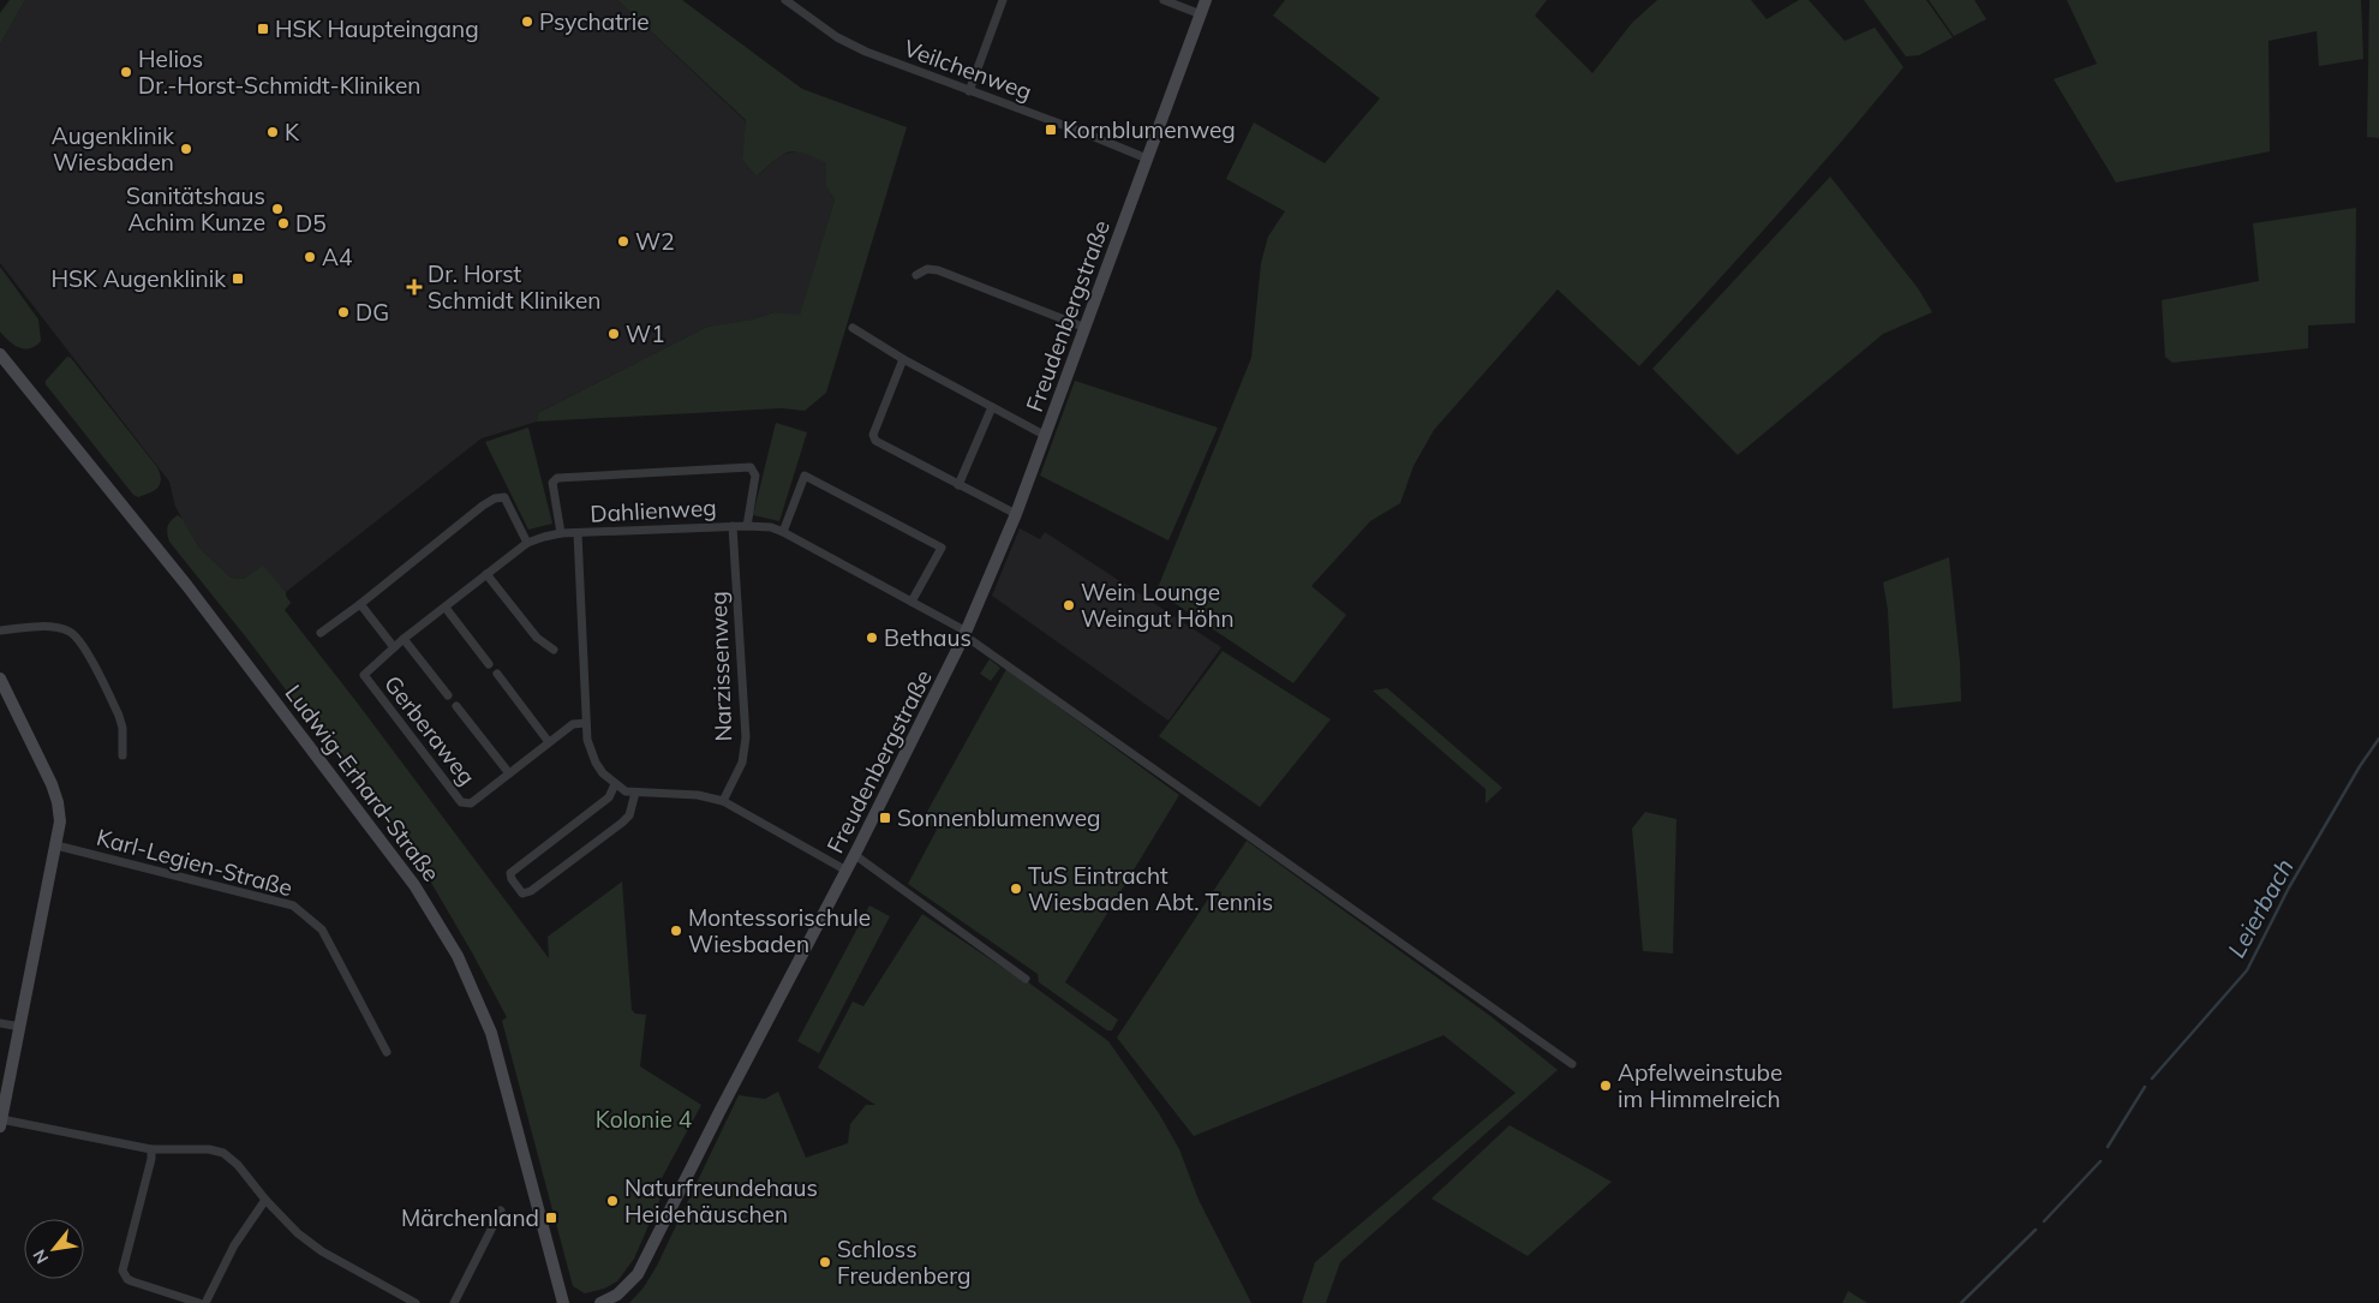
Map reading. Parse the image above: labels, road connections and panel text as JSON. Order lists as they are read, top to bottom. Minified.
{"streets":{"street":["Veilchenweg","Freudenbergstraße","Dahlienweg","Narzissenweg","Gerberaweg","Ludwig-Erhard-Straße","Karl-Legien-Straße"]},"crossings":[["Veilchenweg","Freudenbergstraße"],["Freudenbergstraße","Dahlienweg"],["Dahlienweg","Narzissenweg"],["Dahlienweg","Gerberaweg"]],"water":["Leierbach"],"parks":["Kolonie 4"],"places":{"other":["Psychatrie","Helios Dr.-Horst-Schmidt-Kliniken","K","Augenklinik Wiesbaden","Sanitätshaus Achim Kunze","D5","W2","A4","DG","W1","Wein Lounge Weingut Höhn","Bethaus","TuS Eintracht Wiesbaden Abt. Tennis","Montessorischule Wiesbaden","Apfelweinstube im Himmelreich","Naturfreundehaus Heidehäuschen","Schloss Freudenberg"],"transit":["HSK Haupteingang","Kornblumenweg","HSK Augenklinik","Sonnenblumenweg","Märchenland"],"health":["Dr. Horst Schmidt Kliniken"]},"north":"bottom left"}
